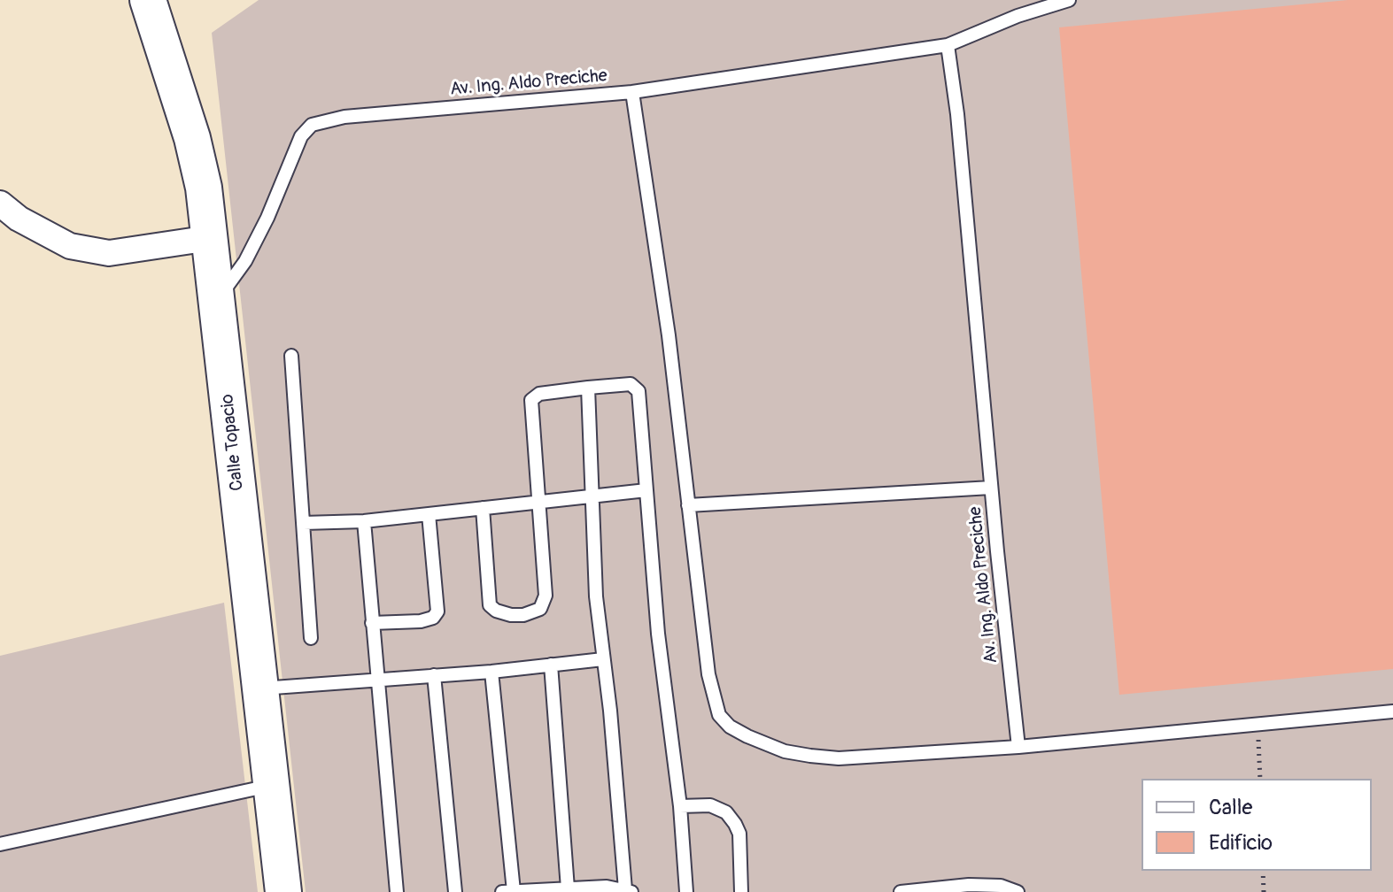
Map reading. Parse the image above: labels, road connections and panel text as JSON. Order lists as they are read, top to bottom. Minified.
{"streets":{"street":["Calle Topacio"],"lane":["Av. Ing. Aldo Preciche"]},"crossings":[["Av. Ing. Aldo Preciche","Calle Topacio"]],"legend":["Calle","Edificio"]}
